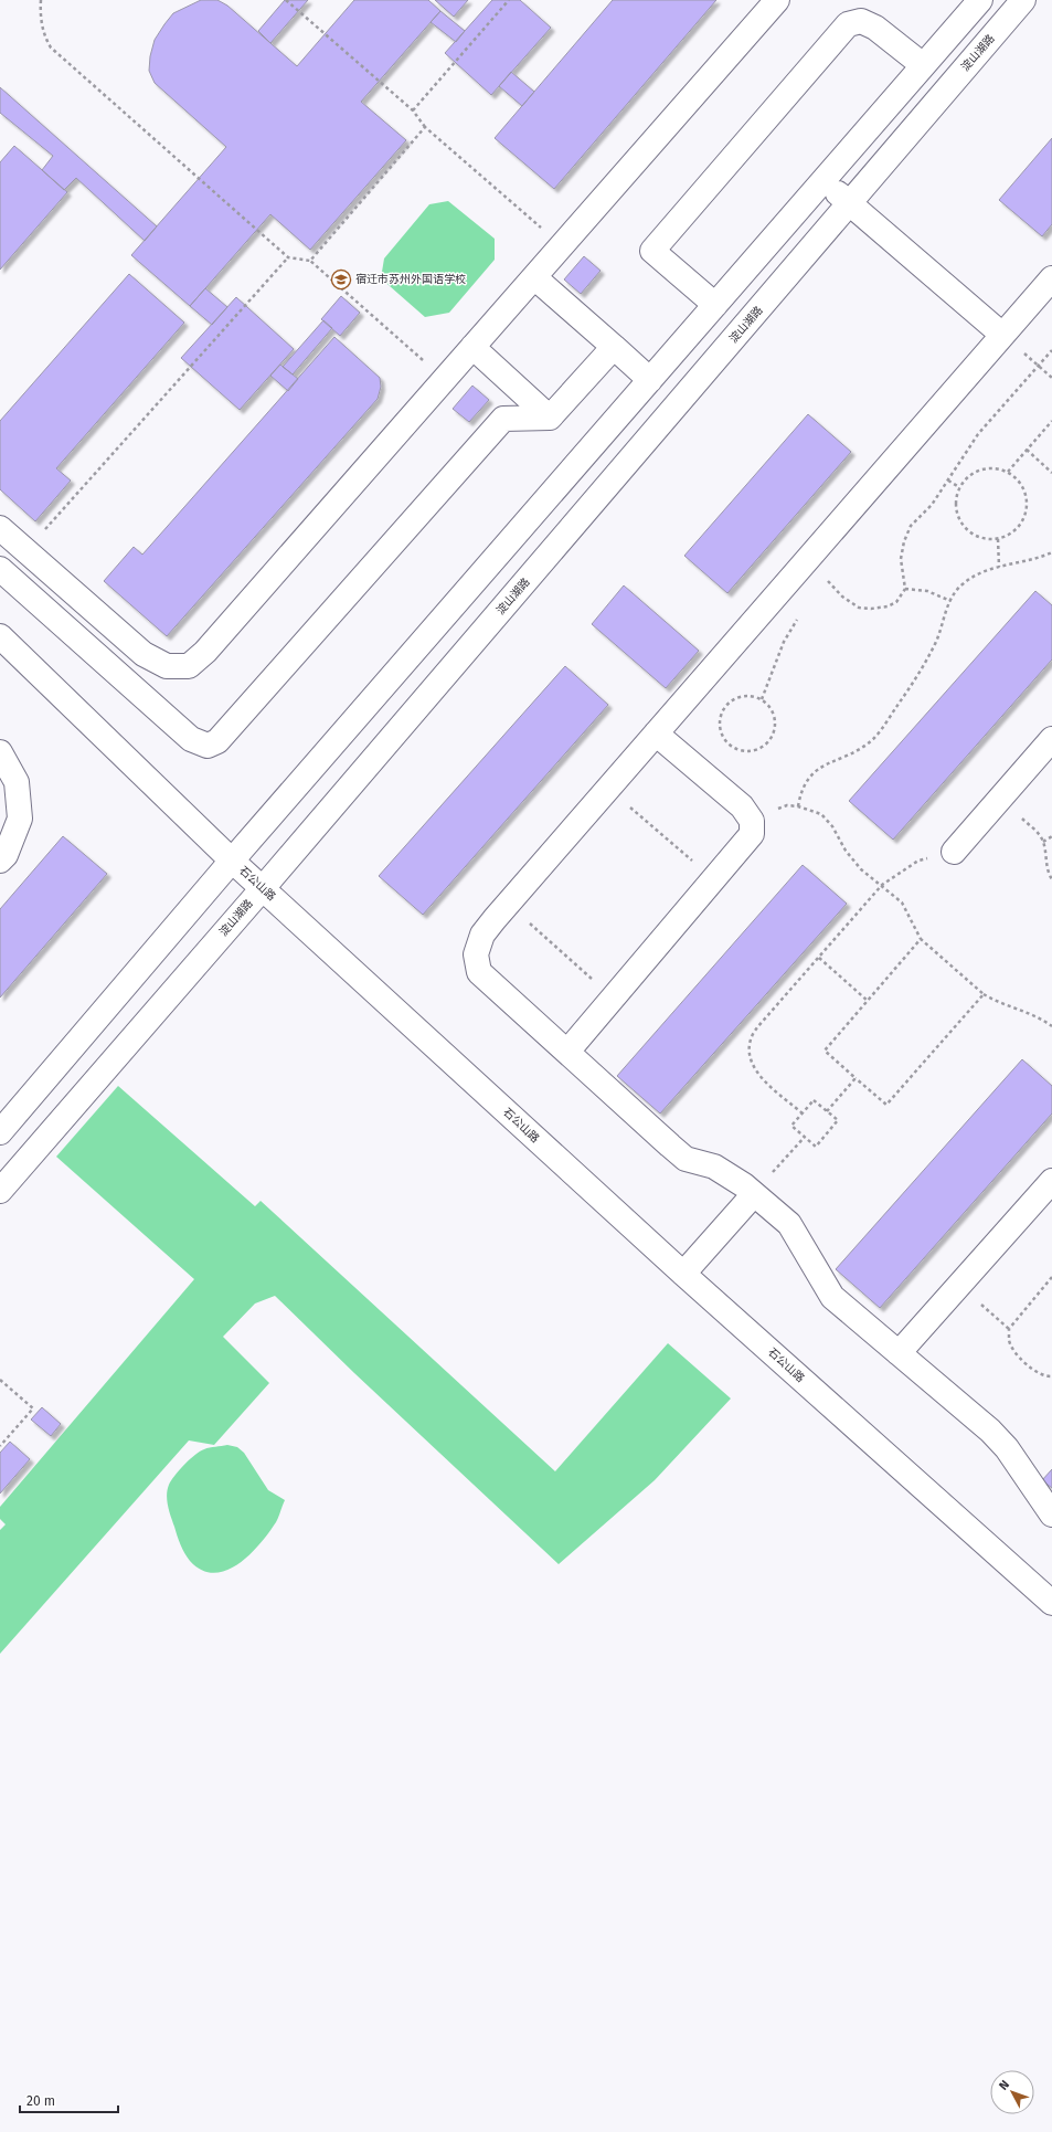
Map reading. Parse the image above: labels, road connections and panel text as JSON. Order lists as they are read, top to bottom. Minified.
{"streets":{"street":["淀山湖路","石公山路"]},"crossings":[["淀山湖路","石公山路"]],"places":{"school or university":["宿迁市苏州外国语学校"]},"scale_bar":"20 m","north":"top left"}
